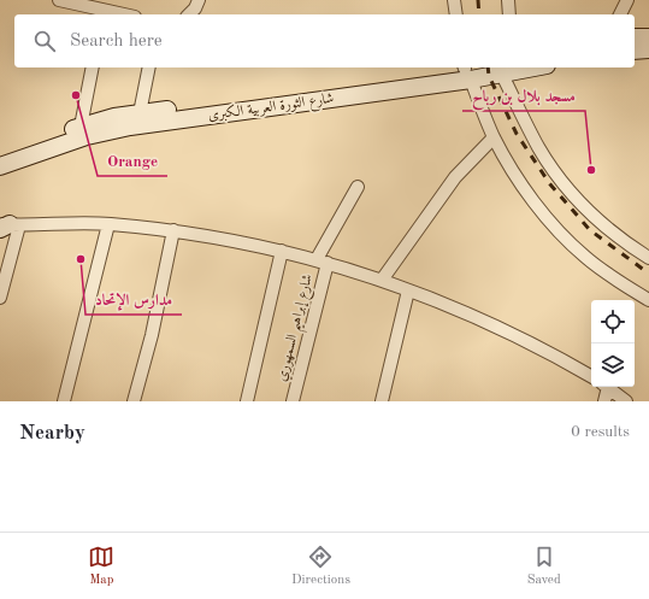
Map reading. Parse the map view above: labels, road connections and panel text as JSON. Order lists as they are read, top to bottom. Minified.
{"streets":{"main road":["شارع الثورة العربية الكبرى"],"street":["شارع إبراهيم السمهوري"]},"places":["Orange","مسجد بلال بن رباح","مدارس الإتحاد"],"page":{"search":"Search here","heading":["Nearby","0 results"],"nav":["Map","Directions","Saved"]}}
